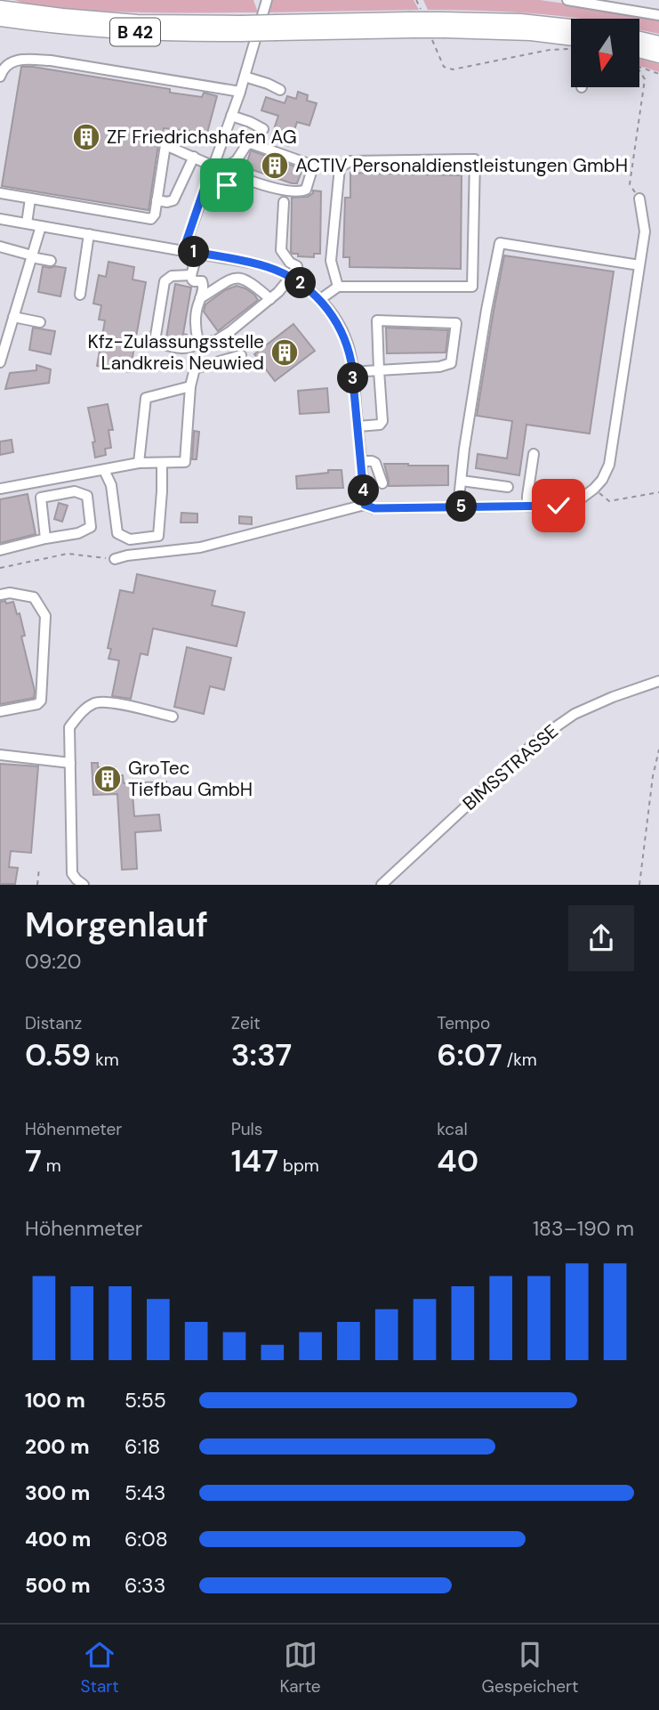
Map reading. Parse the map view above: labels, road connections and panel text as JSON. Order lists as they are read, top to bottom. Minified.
{"streets":{"highway":["B 42"],"street":["BIMSSTRASSE"]},"places":{"building":["ZF Friedrichshafen AG","ACTIV Personaldienstleistungen GmbH","Kfz-Zulassungsstelle Landkreis Neuwied","GroTec Tiefbau GmbH"]},"north":"bottom","page":{"pins":["1","2","3","4","5"],"heading":["Morgenlauf","09:20"],"stats":[["Distanz","0.59 km"],["Zeit","3:37"],["Tempo","6:07 /km"],["Höhenmeter","7 m"],["Puls","147 bpm"],["kcal","40"]],"chart":["Höhenmeter","183–190 m"],"list":[{"name":"100 m","note":"5:55"},{"name":"200 m","note":"6:18"},{"name":"300 m","note":"5:43"},{"name":"400 m","note":"6:08"},{"name":"500 m","note":"6:33"}],"tabs":["Start","Karte","Gespeichert"]}}
